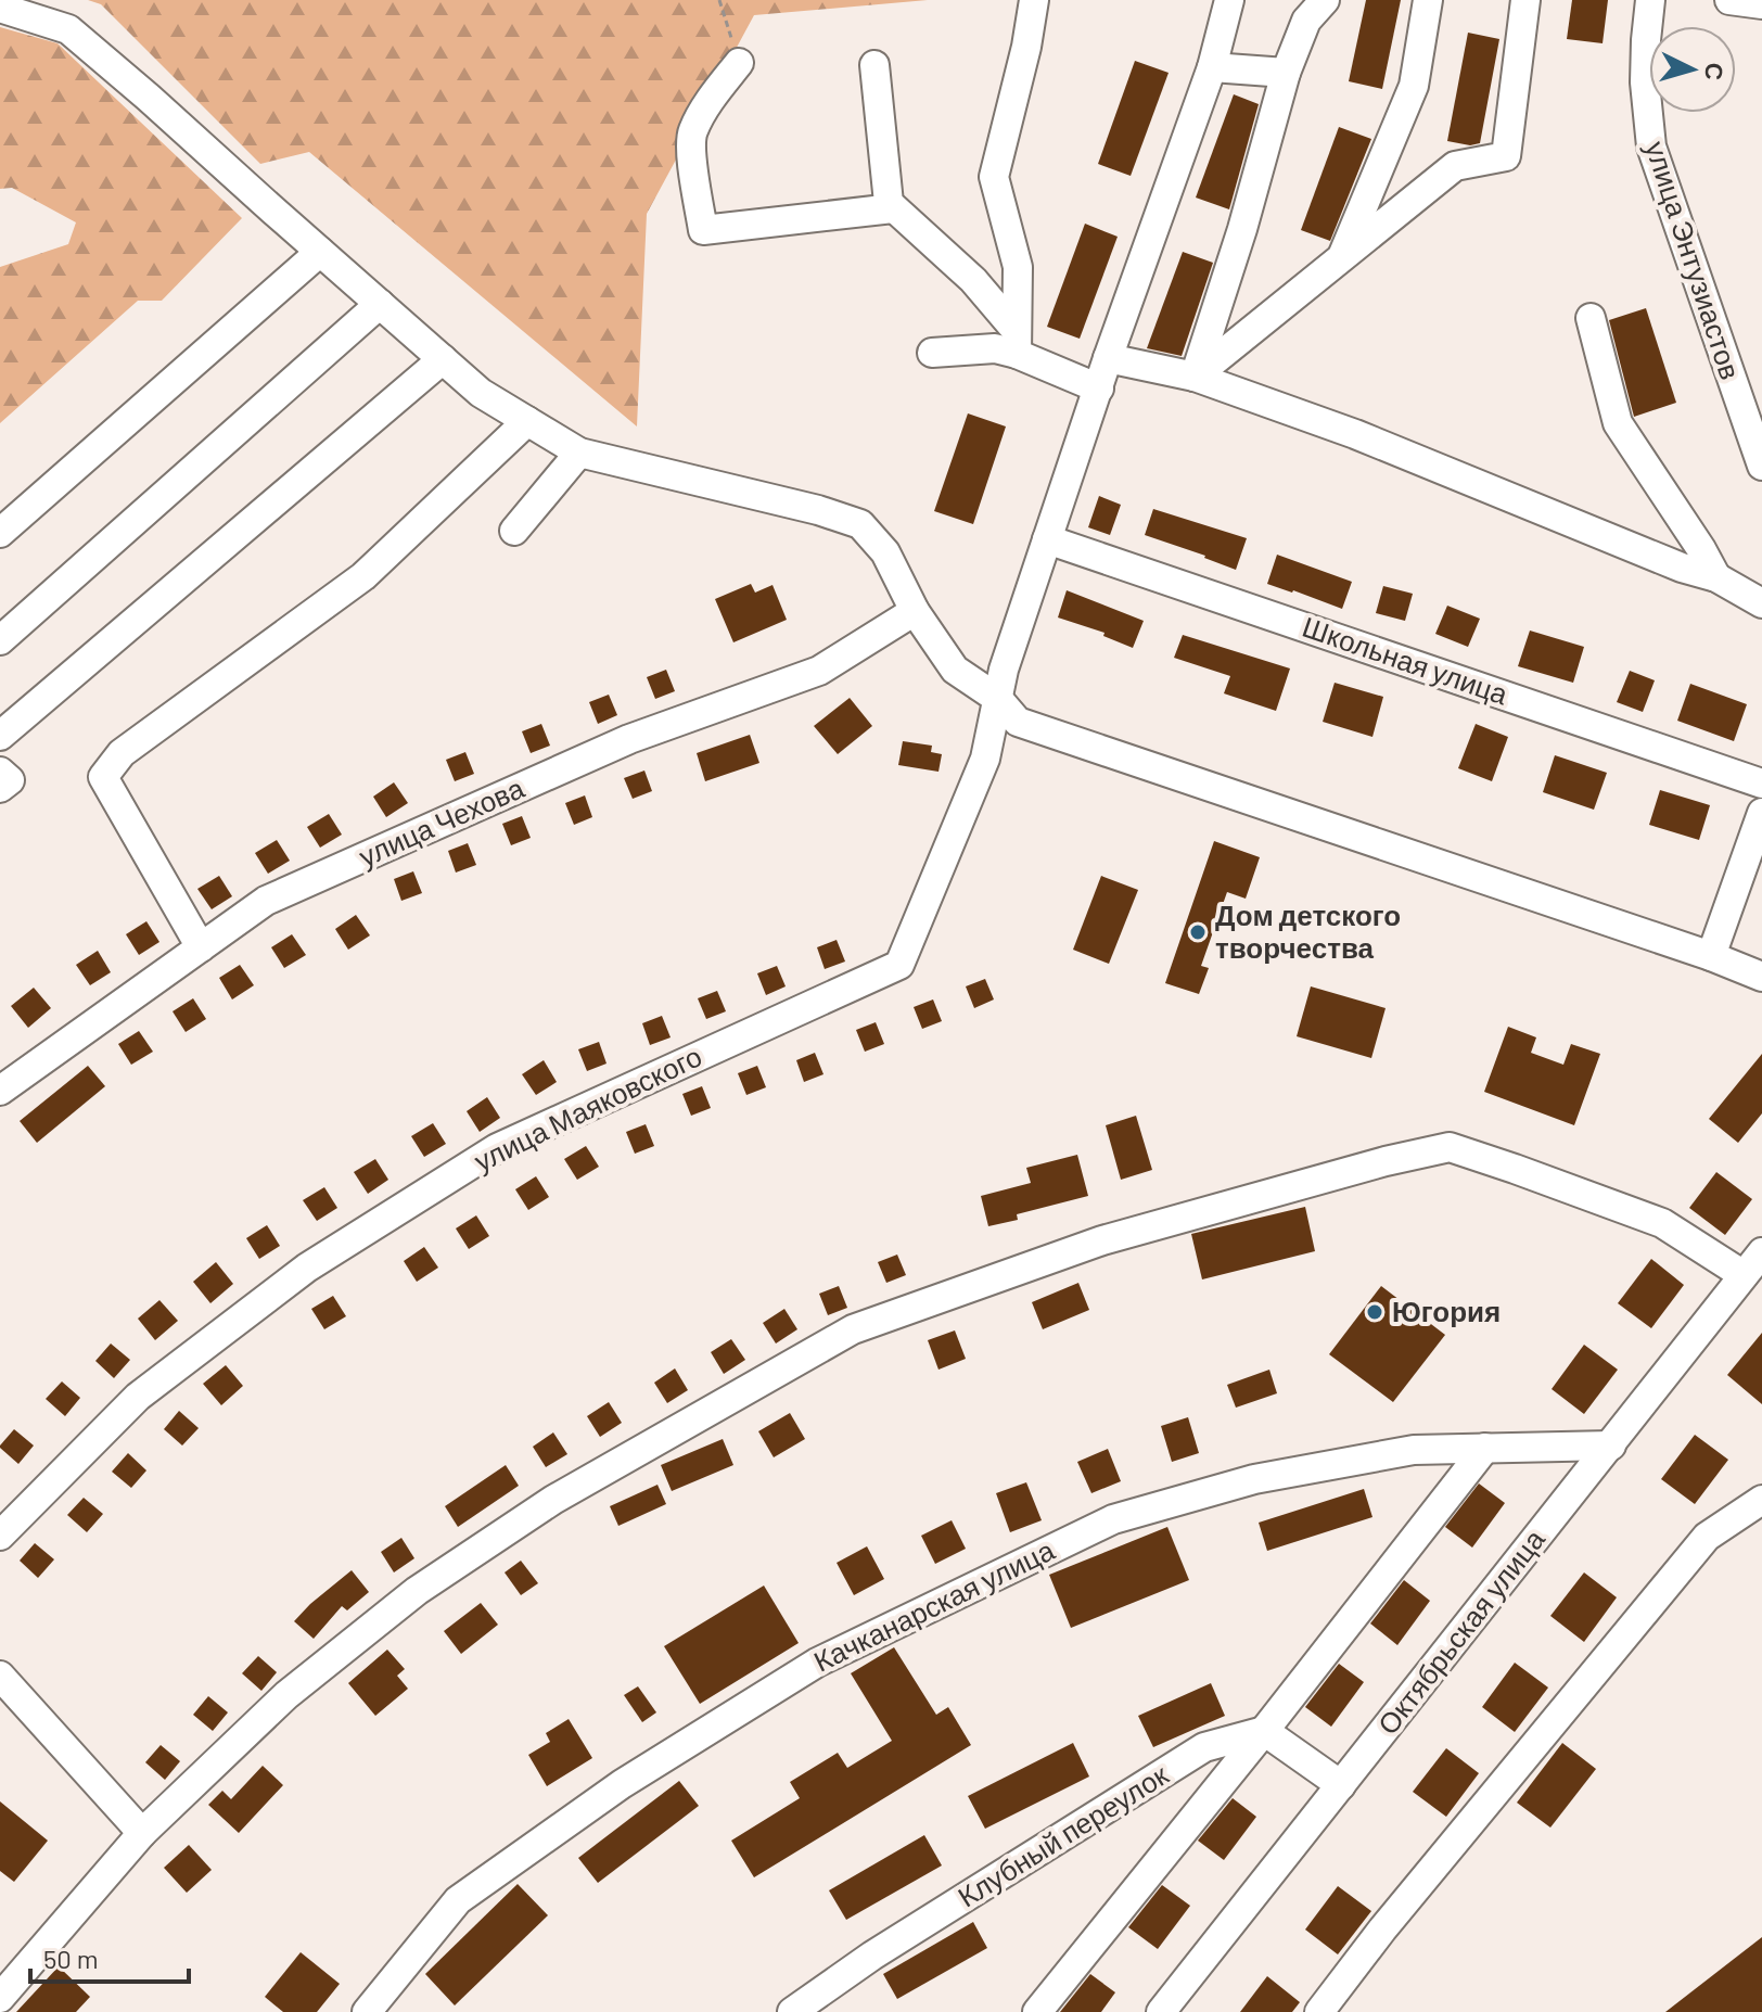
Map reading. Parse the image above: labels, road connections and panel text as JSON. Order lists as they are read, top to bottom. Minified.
{"streets":{"street":["улица Энтузиастов","Школьная улица","улица Чехова","улица Маяковского","Качканарская улица","Октябрьская улица","Клубный переулок"]},"crossings":[["Школьная улица","улица Маяковского"],["Качканарская улица","Октябрьская улица"]],"places":["Дом детского творчества","Югория"],"scale_bar":"50 m","north":"right"}
